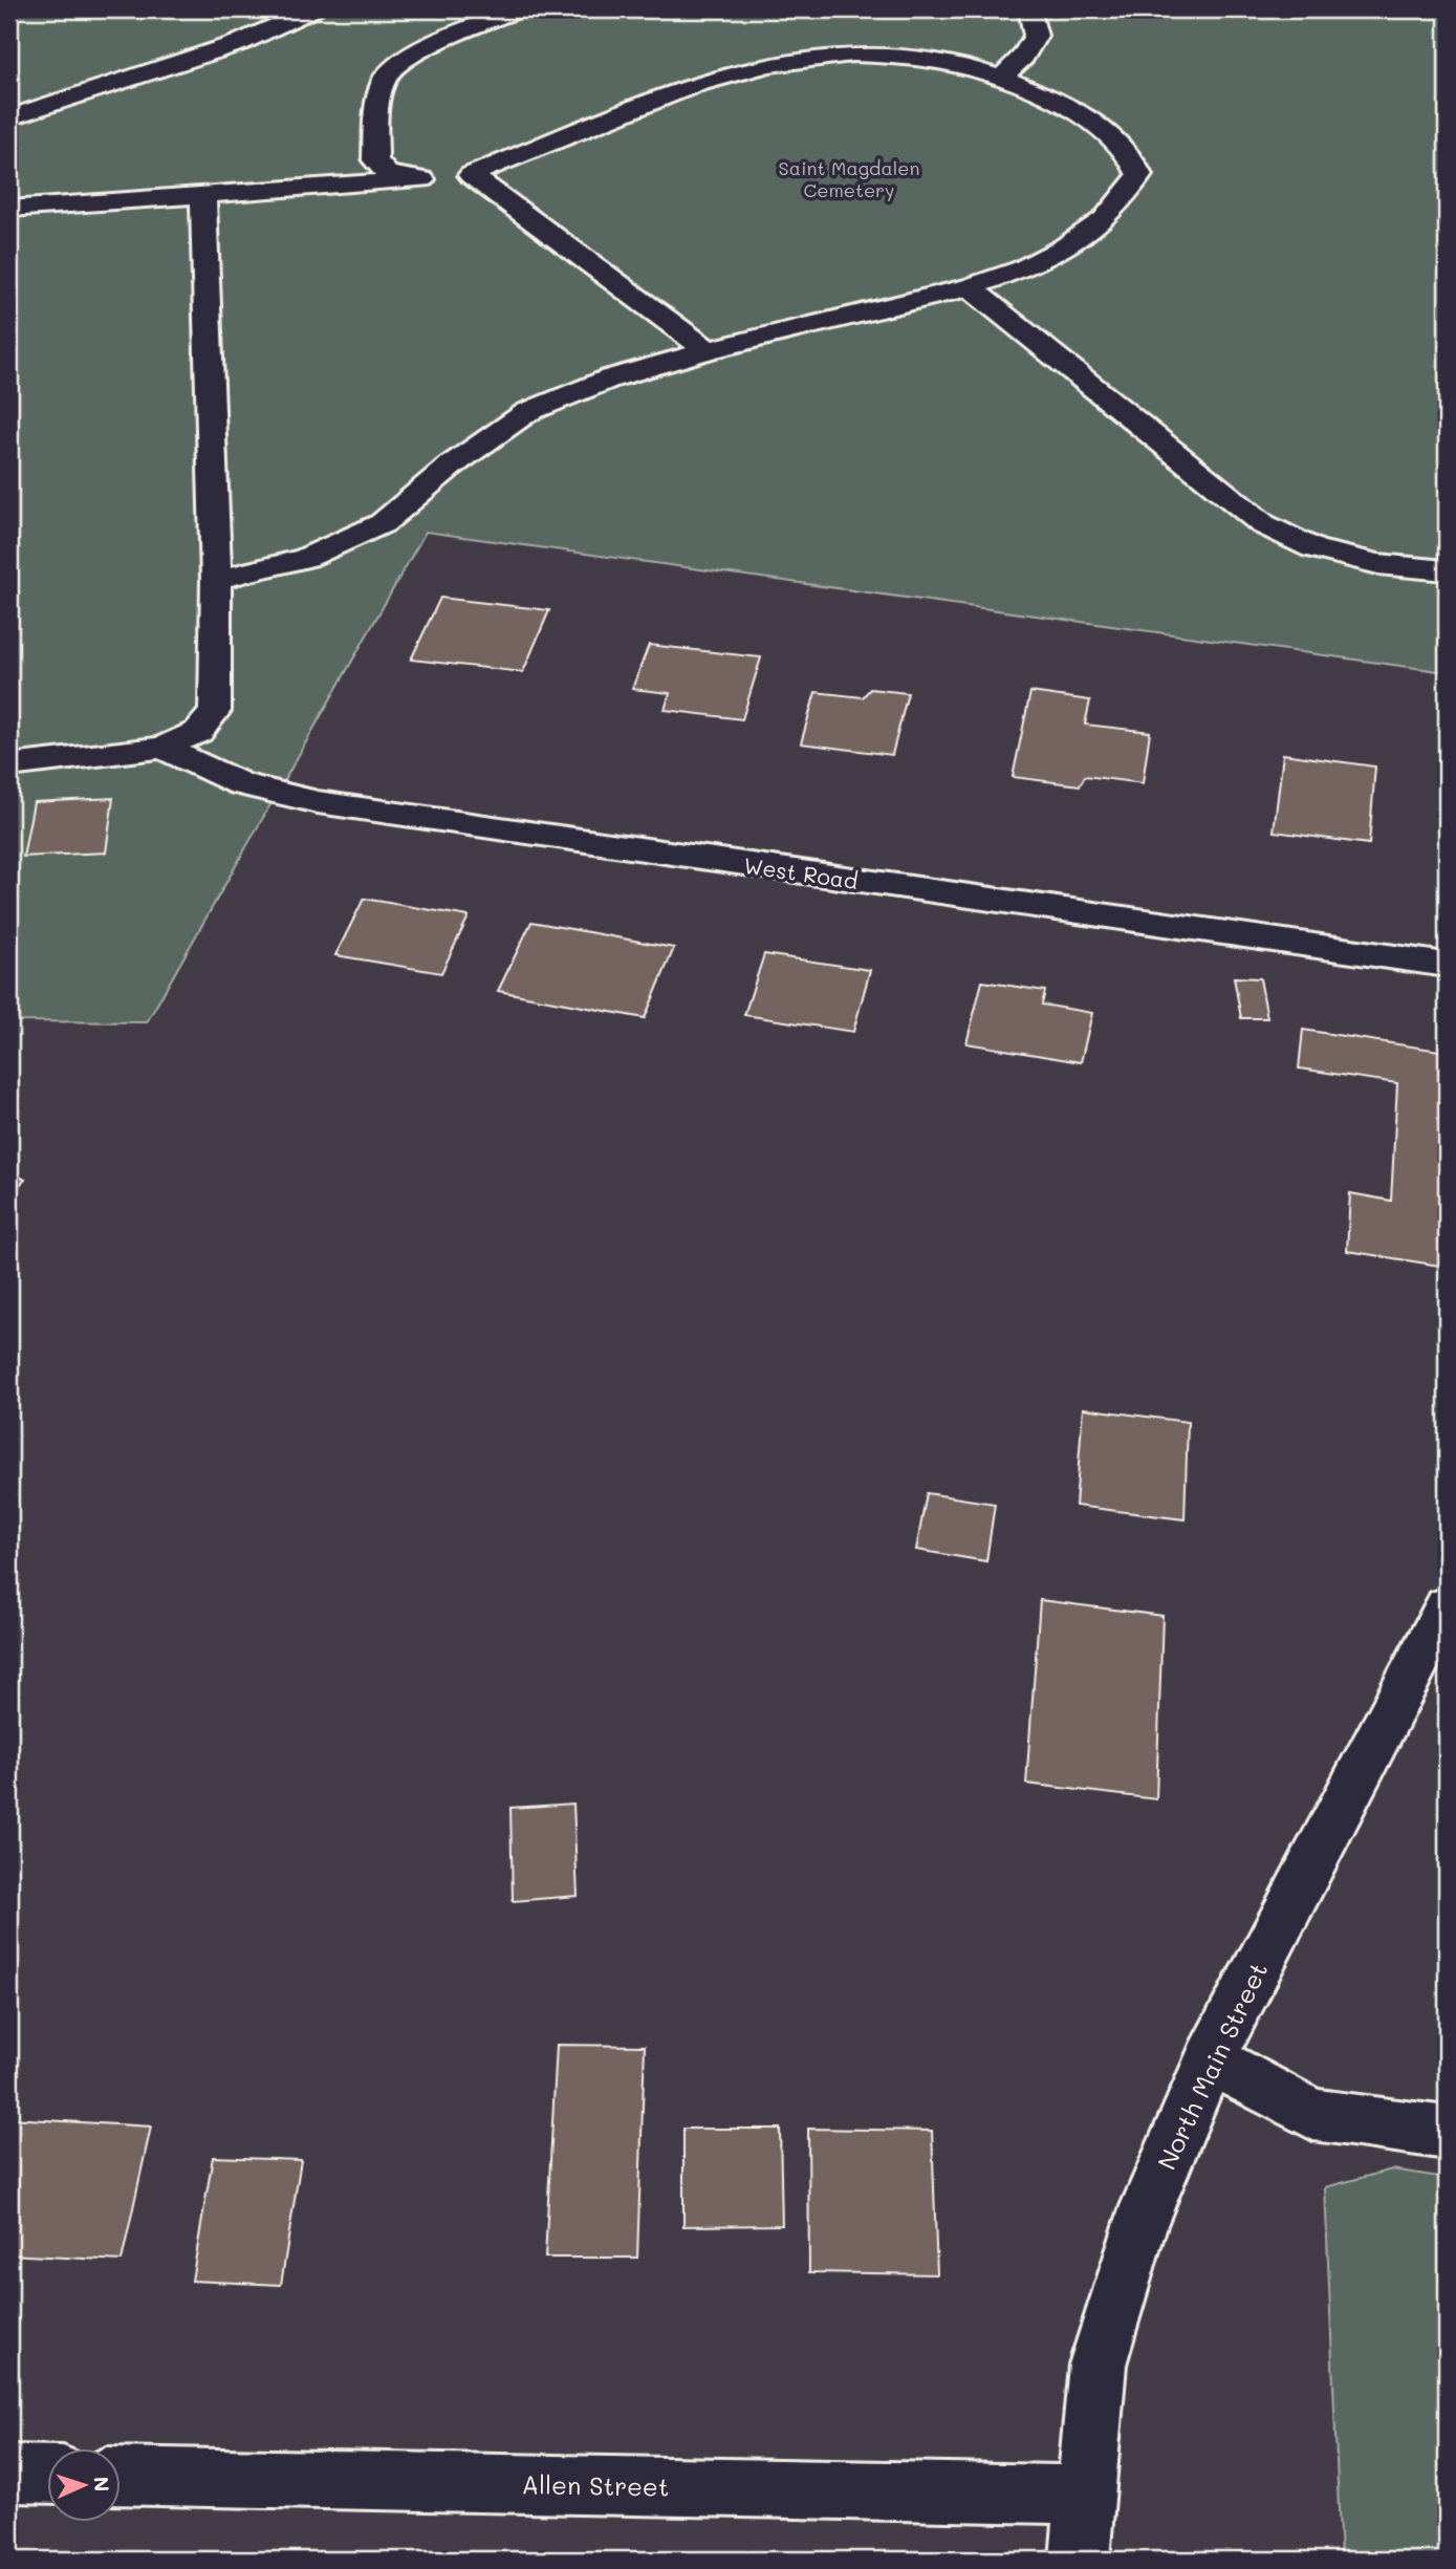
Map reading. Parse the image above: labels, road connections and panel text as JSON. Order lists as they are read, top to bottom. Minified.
{"streets":{"street":["West Road","North Main Street","Allen Street"]},"crossings":[["North Main Street","Allen Street"]],"parks":["Saint Magdalen Cemetery"],"north":"right"}
